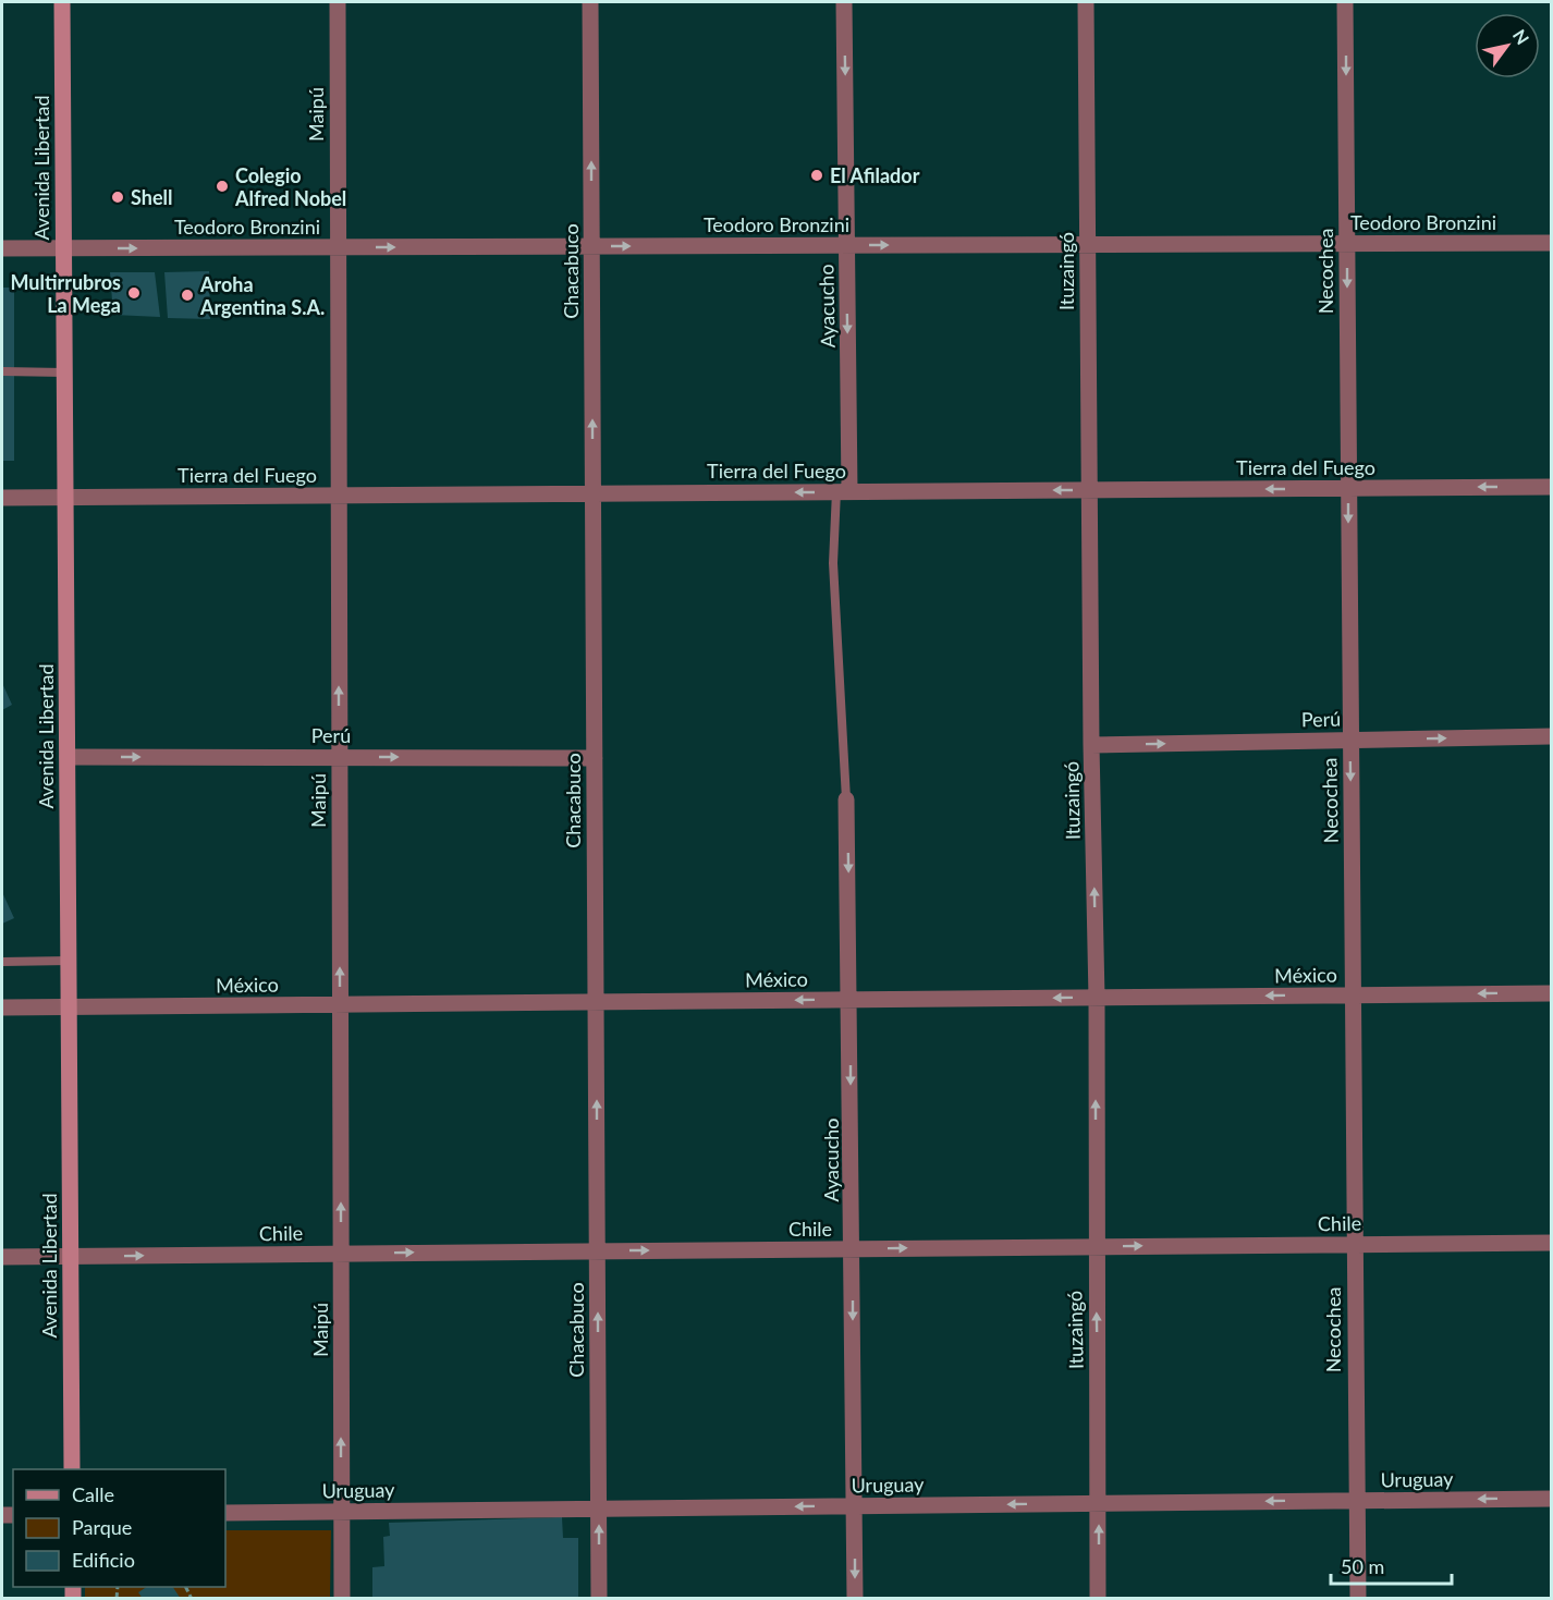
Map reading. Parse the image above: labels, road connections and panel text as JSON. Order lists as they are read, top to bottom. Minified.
{"streets":{"main road":["Avenida Libertad"],"street":["Maipú","Teodoro Bronzini","Chacabuco","Ituzaingó","Necochea","Ayacucho","Tierra del Fuego","Perú","México","Chile","Uruguay"]},"crossings":[["Maipú","Teodoro Bronzini"],["Maipú","Tierra del Fuego"],["Maipú","Perú"],["Maipú","México"],["Maipú","Chile"],["Maipú","Uruguay"],["Avenida Libertad","Teodoro Bronzini"],["Avenida Libertad","Tierra del Fuego"],["Avenida Libertad","Perú"],["Avenida Libertad","México"],["Avenida Libertad","Chile"],["Teodoro Bronzini","Chacabuco"],["Teodoro Bronzini","Ituzaingó"],["Teodoro Bronzini","Necochea"],["Teodoro Bronzini","Ayacucho"],["Chacabuco","Tierra del Fuego"],["Chacabuco","Perú"],["Chacabuco","México"],["Chacabuco","Chile"],["Chacabuco","Uruguay"],["Ituzaingó","Tierra del Fuego"],["Ituzaingó","Perú"],["Ituzaingó","México"],["Ituzaingó","Chile"],["Ituzaingó","Uruguay"],["Necochea","Tierra del Fuego"],["Necochea","Perú"],["Necochea","México"],["Necochea","Chile"],["Necochea","Uruguay"],["Ayacucho","Tierra del Fuego"],["Ayacucho","México"],["Ayacucho","Chile"],["Ayacucho","Uruguay"]],"one_way":["Maipú","Teodoro Bronzini","Chacabuco","Ituzaingó","Necochea","Ayacucho","Tierra del Fuego","Perú","México","Chile","Uruguay"],"places":["El Afilador","Colegio Alfred Nobel","Shell","Multirrubros La Mega","Aroha Argentina S.A."],"legend":["Calle","Parque","Edificio"],"scale_bar":"50 m","north":"top right"}
